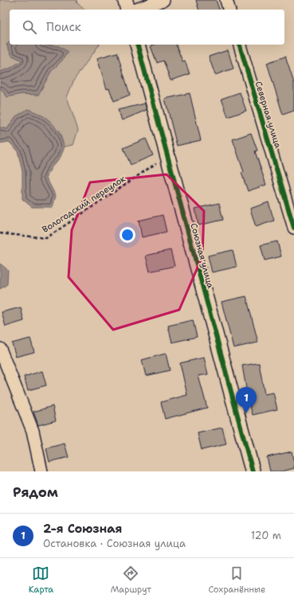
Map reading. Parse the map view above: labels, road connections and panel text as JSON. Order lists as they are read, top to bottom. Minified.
{"streets":{"street":["Северная улица","Союзная улица"],"path":["Вологодский переулок"]},"crossings":[["Вологодский переулок","Союзная улица"]],"page":{"search":"Поиск","pins":"1","heading":"Рядом","list":[{"mark":"1","name":"2-я Союзная","note":"Остановка · Союзная улица","value":"120 m"}],"nav":["Карта","Маршрут","Сохранённые"]}}
